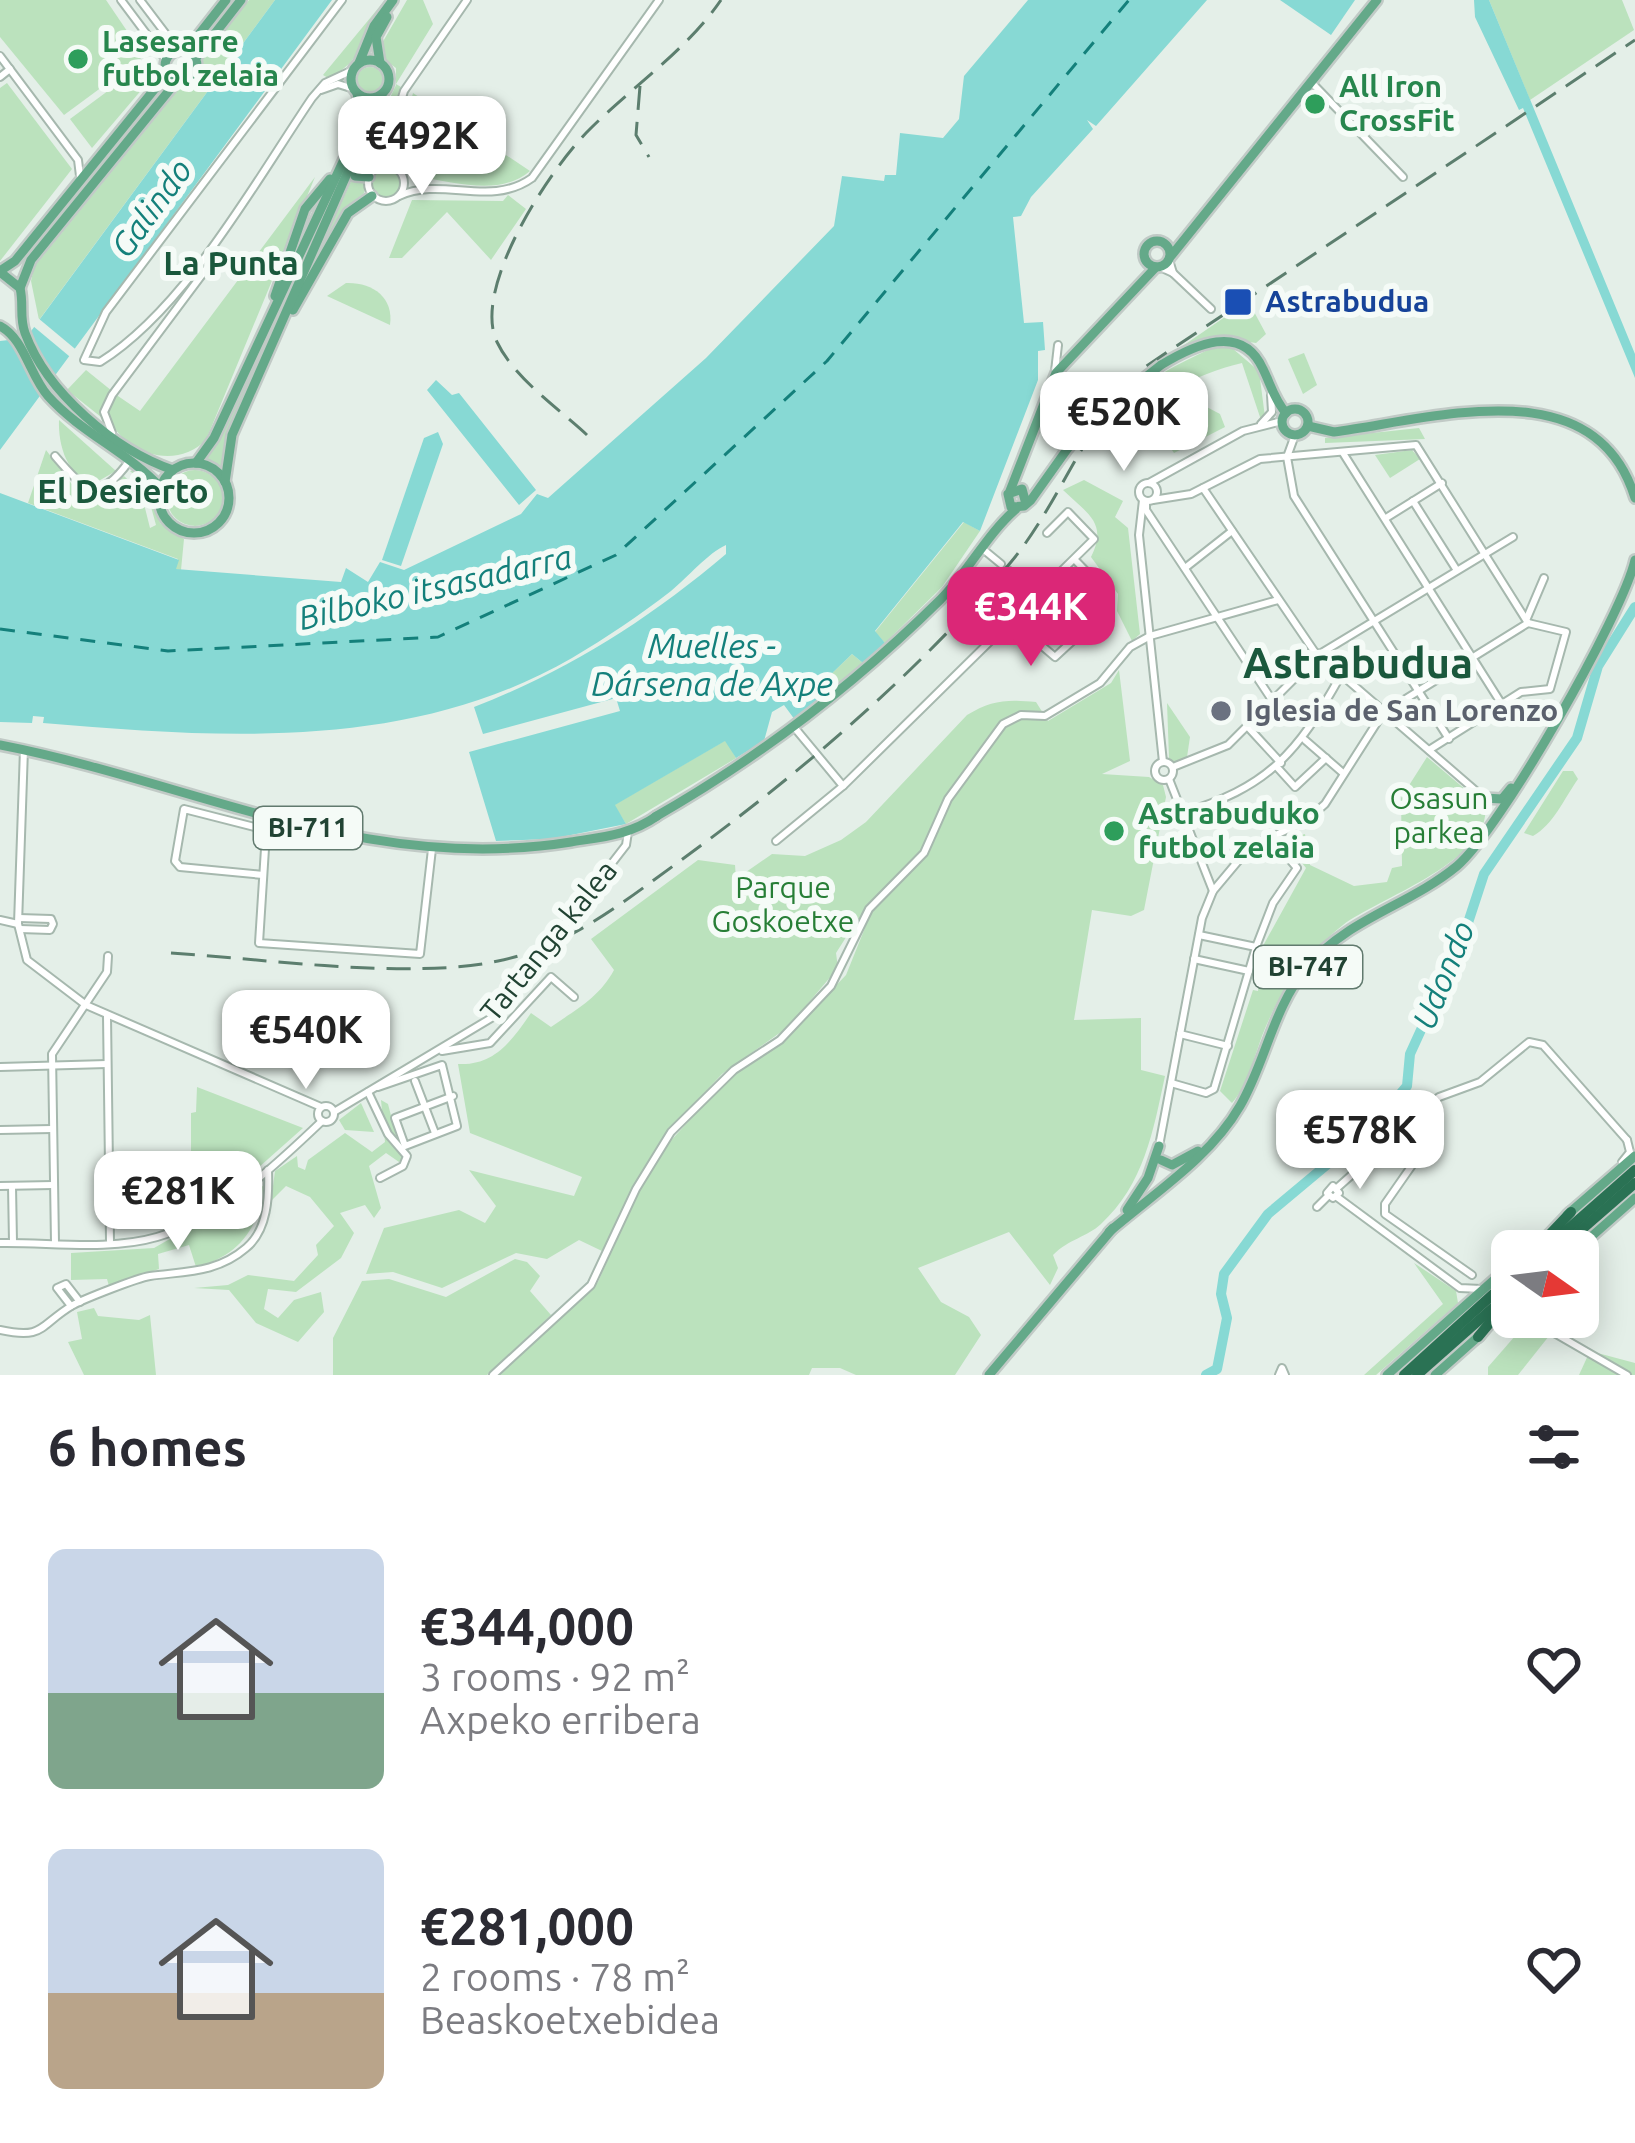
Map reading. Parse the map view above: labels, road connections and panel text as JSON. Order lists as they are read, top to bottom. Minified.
{"streets":{"main road":["BI-711","BI-747"],"street":["Tartanga kalea"]},"crossings":[["BI-711","Tartanga kalea"]],"districts":["La Punta","El Desierto","Astrabudua"],"water":["Galindo","Bilboko itsasadarra","Muelles - Dársena de Axpe","Udondo"],"parks":["Osasun parkea","Parque Goskoetxe"],"places":{"other":["Lasesarre futbol zelaia","All Iron CrossFit","Iglesia de San Lorenzo","Astrabuduko futbol zelaia"],"transit":["Astrabudua"]},"north":"right","page":{"price":["€492K","€520K","€344K","€540K","€578K","€281K"],"heading":"6 homes","list":[{"name":"€344,000","note":"3 rooms · 92 m² · Axpeko erribera"},{"name":"€281,000","note":"2 rooms · 78 m² · Beaskoetxebidea"}]}}
